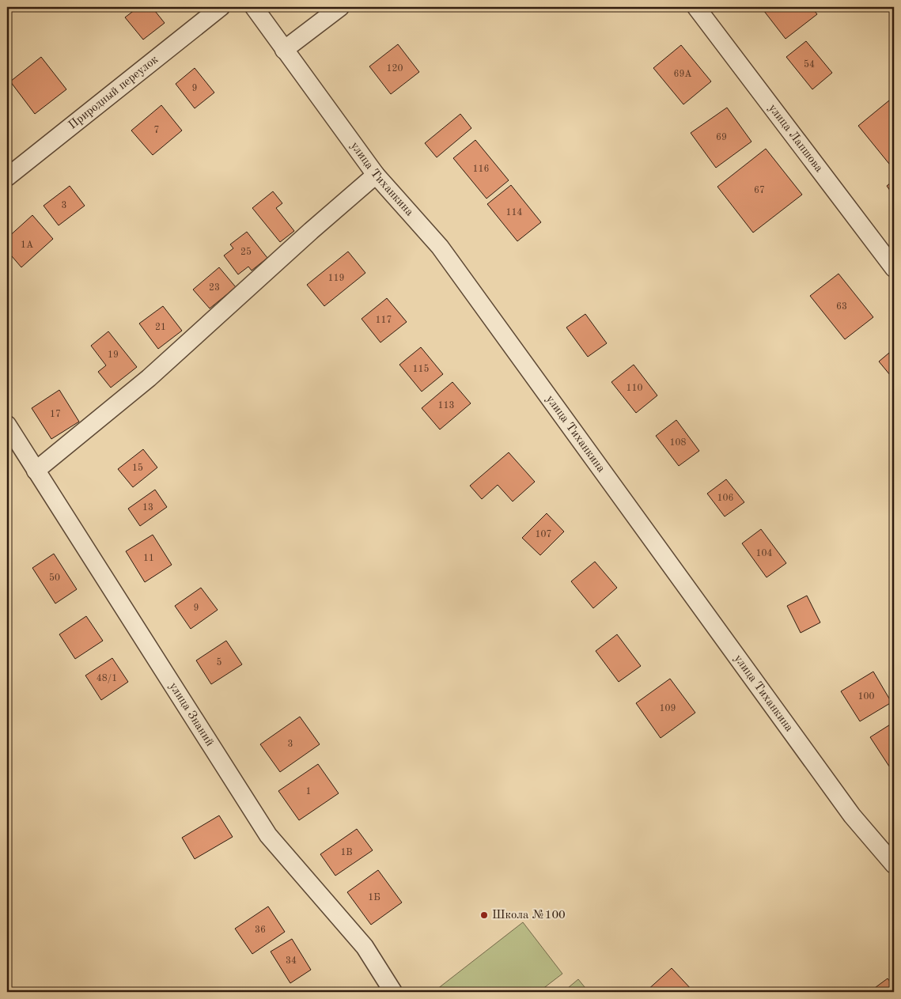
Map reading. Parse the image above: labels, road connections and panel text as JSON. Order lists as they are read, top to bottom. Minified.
{"streets":{"street":["Природный переулок","улица Лапшова","улица Тиханкина","улица Знаний"]},"places":["Школа №100"],"house_numbers":["54","120","69А","9","7","69","116","67","3","114","1А","25","119","23","63","117","21","19","115","110","113","17","108","15","106","13","107","104","11","50","9","5","48/1","100","109","3","1","1В","1Б","36","34"]}
